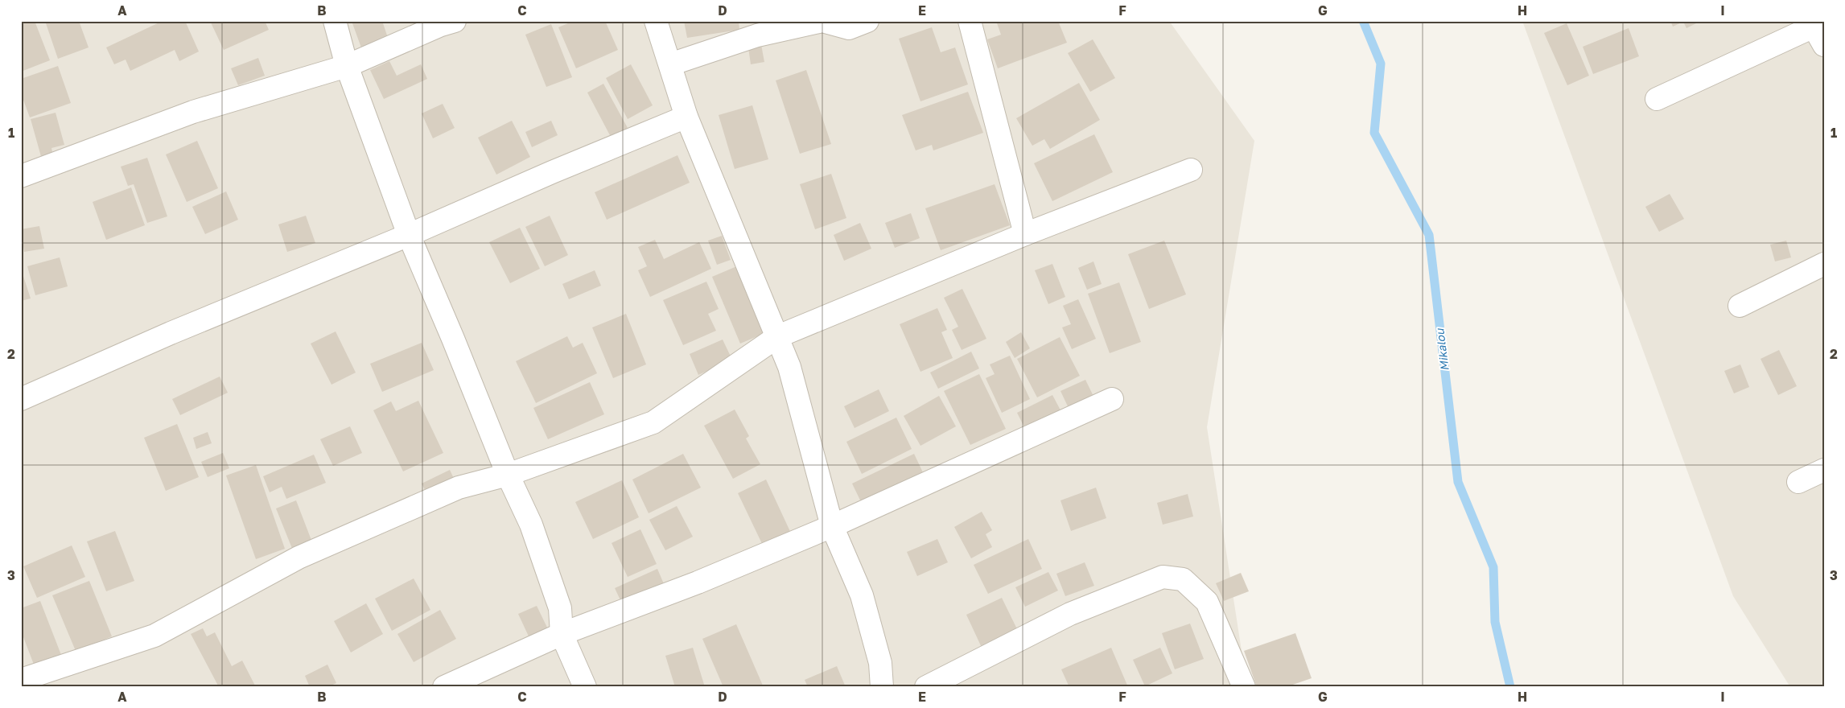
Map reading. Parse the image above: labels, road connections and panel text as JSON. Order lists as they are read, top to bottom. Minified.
{"water":["Mikalou"],"grid":{"columns":["A","B","C","D","E","F","G","H","I"],"rows":["1","2","3"]}}
